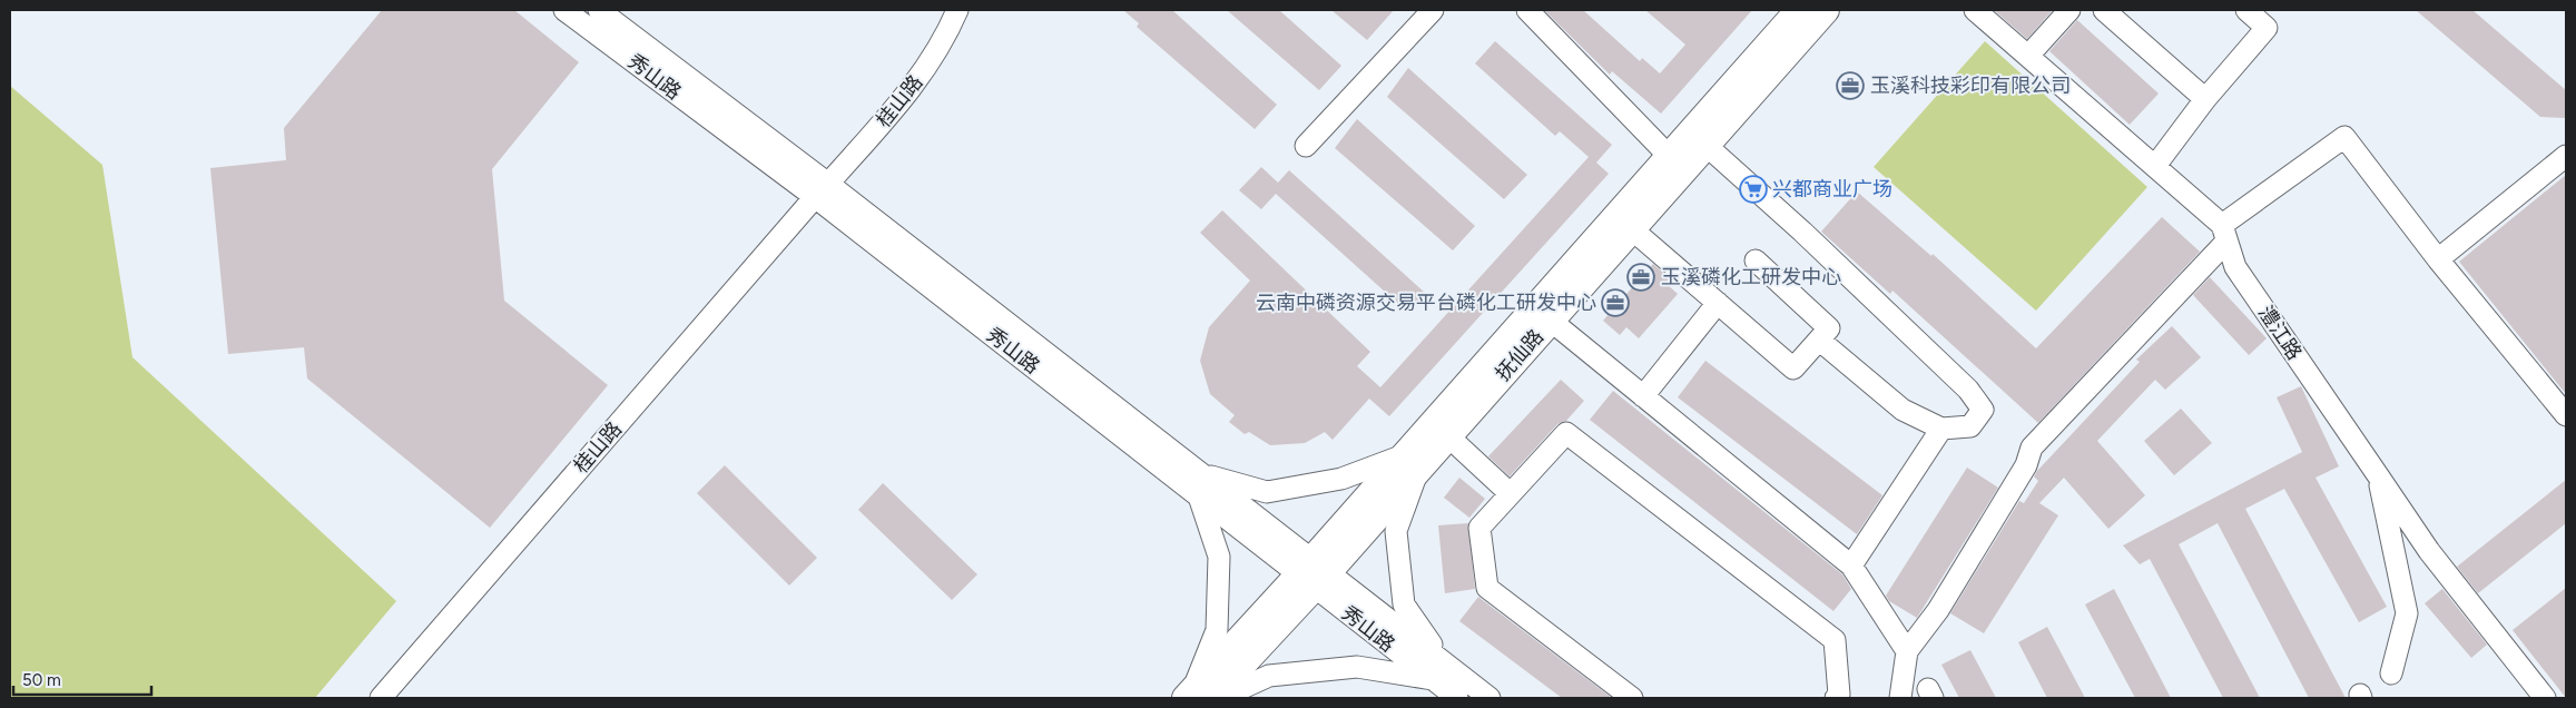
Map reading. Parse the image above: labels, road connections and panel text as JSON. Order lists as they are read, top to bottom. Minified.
{"streets":{"main road":["抚仙路"],"street":["秀山路","桂山路","澧江路"]},"crossings":[["秀山路","桂山路"],["秀山路","抚仙路"]],"places":{"office":["玉溪科技彩印有限公司","玉溪磷化工研发中心","云南中磷资源交易平台磷化工研发中心"],"supermarket":["兴都商业广场"]},"scale_bar":"50 m"}
